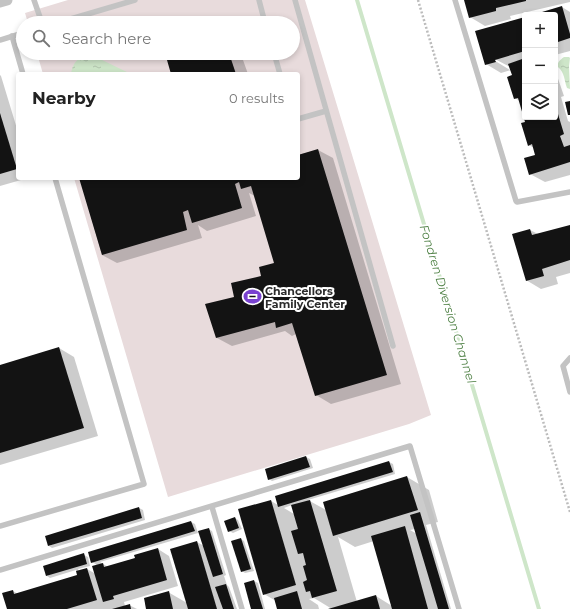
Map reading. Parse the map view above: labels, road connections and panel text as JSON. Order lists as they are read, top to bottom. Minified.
{"water":["Fondren Diversion Channel"],"places":{"sports":["Chancellors Family Center"]},"page":{"map_buttons":["+","−"],"search":"Search here","heading":["Nearby","0 results"]}}
